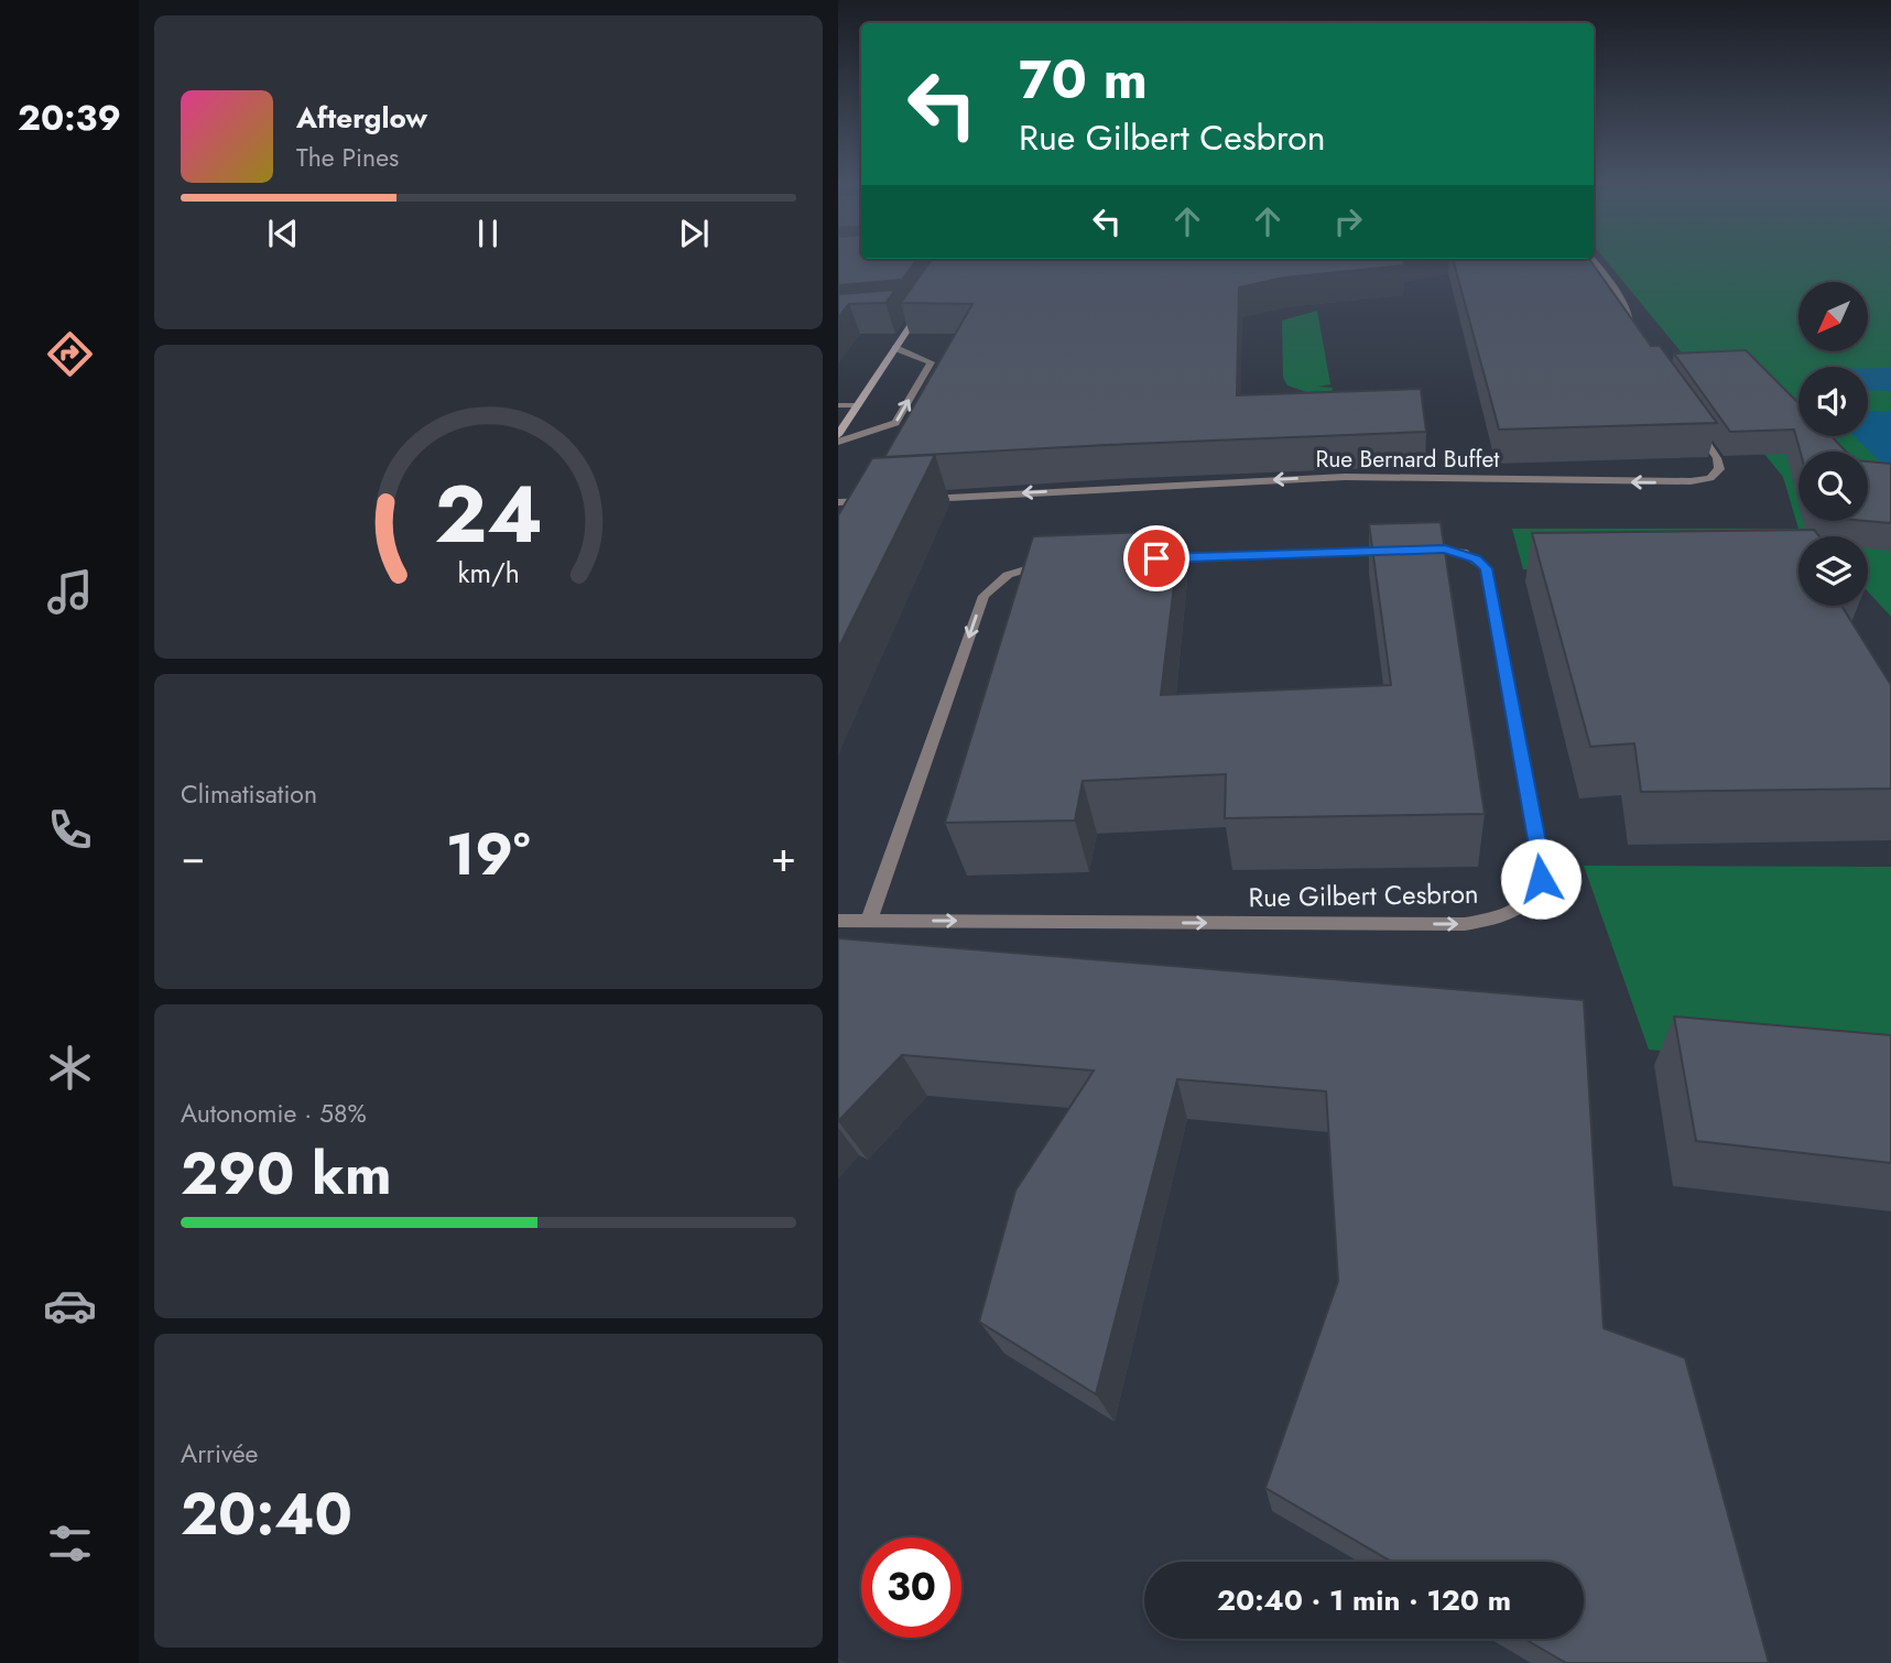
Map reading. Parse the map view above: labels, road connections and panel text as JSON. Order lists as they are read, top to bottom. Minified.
{"streets":{"street":["Rue Bernard Buffet","Rue Gilbert Cesbron"]},"one_way":["Rue Bernard Buffet"],"north":"bottom left","page":{"tabs":"20:39","turn":["70 m","Rue Gilbert Cesbron"],"song":["Afterglow","The Pines"],"tile":["Climatisation",["Autonomie · 58%","290 km"],["Arrivée","20:40"]],"heat":["−","19°","+"],"limit":"30","trip":"20:40 · 1 min · 120 m","gauge":["24","km/h"]}}
